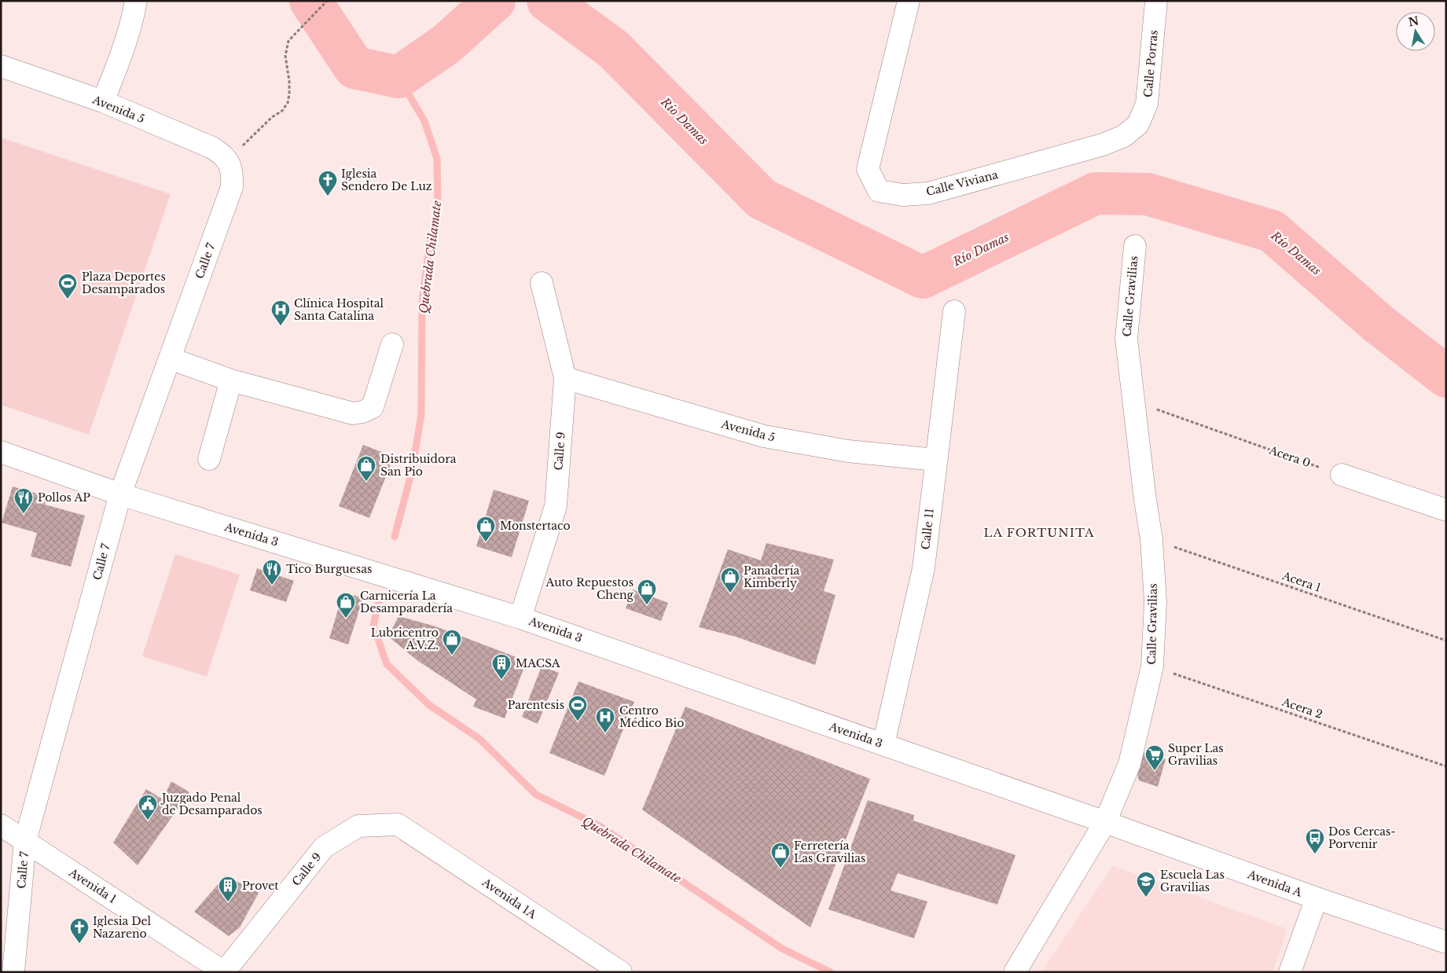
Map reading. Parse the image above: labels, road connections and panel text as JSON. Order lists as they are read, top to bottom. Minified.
{"streets":{"street":["Calle Porras","Avenida 5","Calle Viviana","Calle 7","Calle Gravilias","Calle 9","Calle 11","Avenida 3","Avenida A","Avenida 1","Avenida 1A"],"path":["Acera 0","Acera 1","Acera 2"]},"crossings":[["Calle Porras","Calle Viviana"],["Avenida 5","Calle 7"],["Avenida 5","Calle 9"],["Avenida 5","Calle 11"],["Calle 7","Avenida 3"],["Calle 7","Avenida 1"],["Calle Gravilias","Acera 0"],["Calle Gravilias","Avenida 3"],["Calle Gravilias","Acera 1"],["Calle Gravilias","Acera 2"],["Calle Gravilias","Avenida A"],["Calle 9","Avenida 3"],["Calle 9","Avenida 1"],["Calle 9","Avenida 1A"],["Calle 11","Avenida 3"],["Avenida 3","Avenida A"]],"districts":["LA FORTUNITA"],"water":["Río Damas","Quebrada Chilamate"],"places":{"church":["Iglesia Sendero De Luz","Iglesia Del Nazareno"],"sports":["Plaza Deportes Desamparados","Parentesis"],"hospital":["Clínica Hospital Santa Catalina","Centro Médico Bio"],"shop":["Distribuidora San Pio","Monstertaco","Panadería Kimberly","Auto Repuestos Cheng","Carnicería La Desamparadería","Lubricentro A.V.Z.","Ferretería Las Gravilias"],"restaurant":["Pollos AP","Tico Burguesas"],"building":["MACSA","Provet"],"supermarket":["Super Las Gravilias"],"public building":["Juzgado Penal de Desamparados"],"bus stop":["Dos Cercas- Porvenir"],"school or university":["Escuela Las Gravilias"]},"north":"top"}
